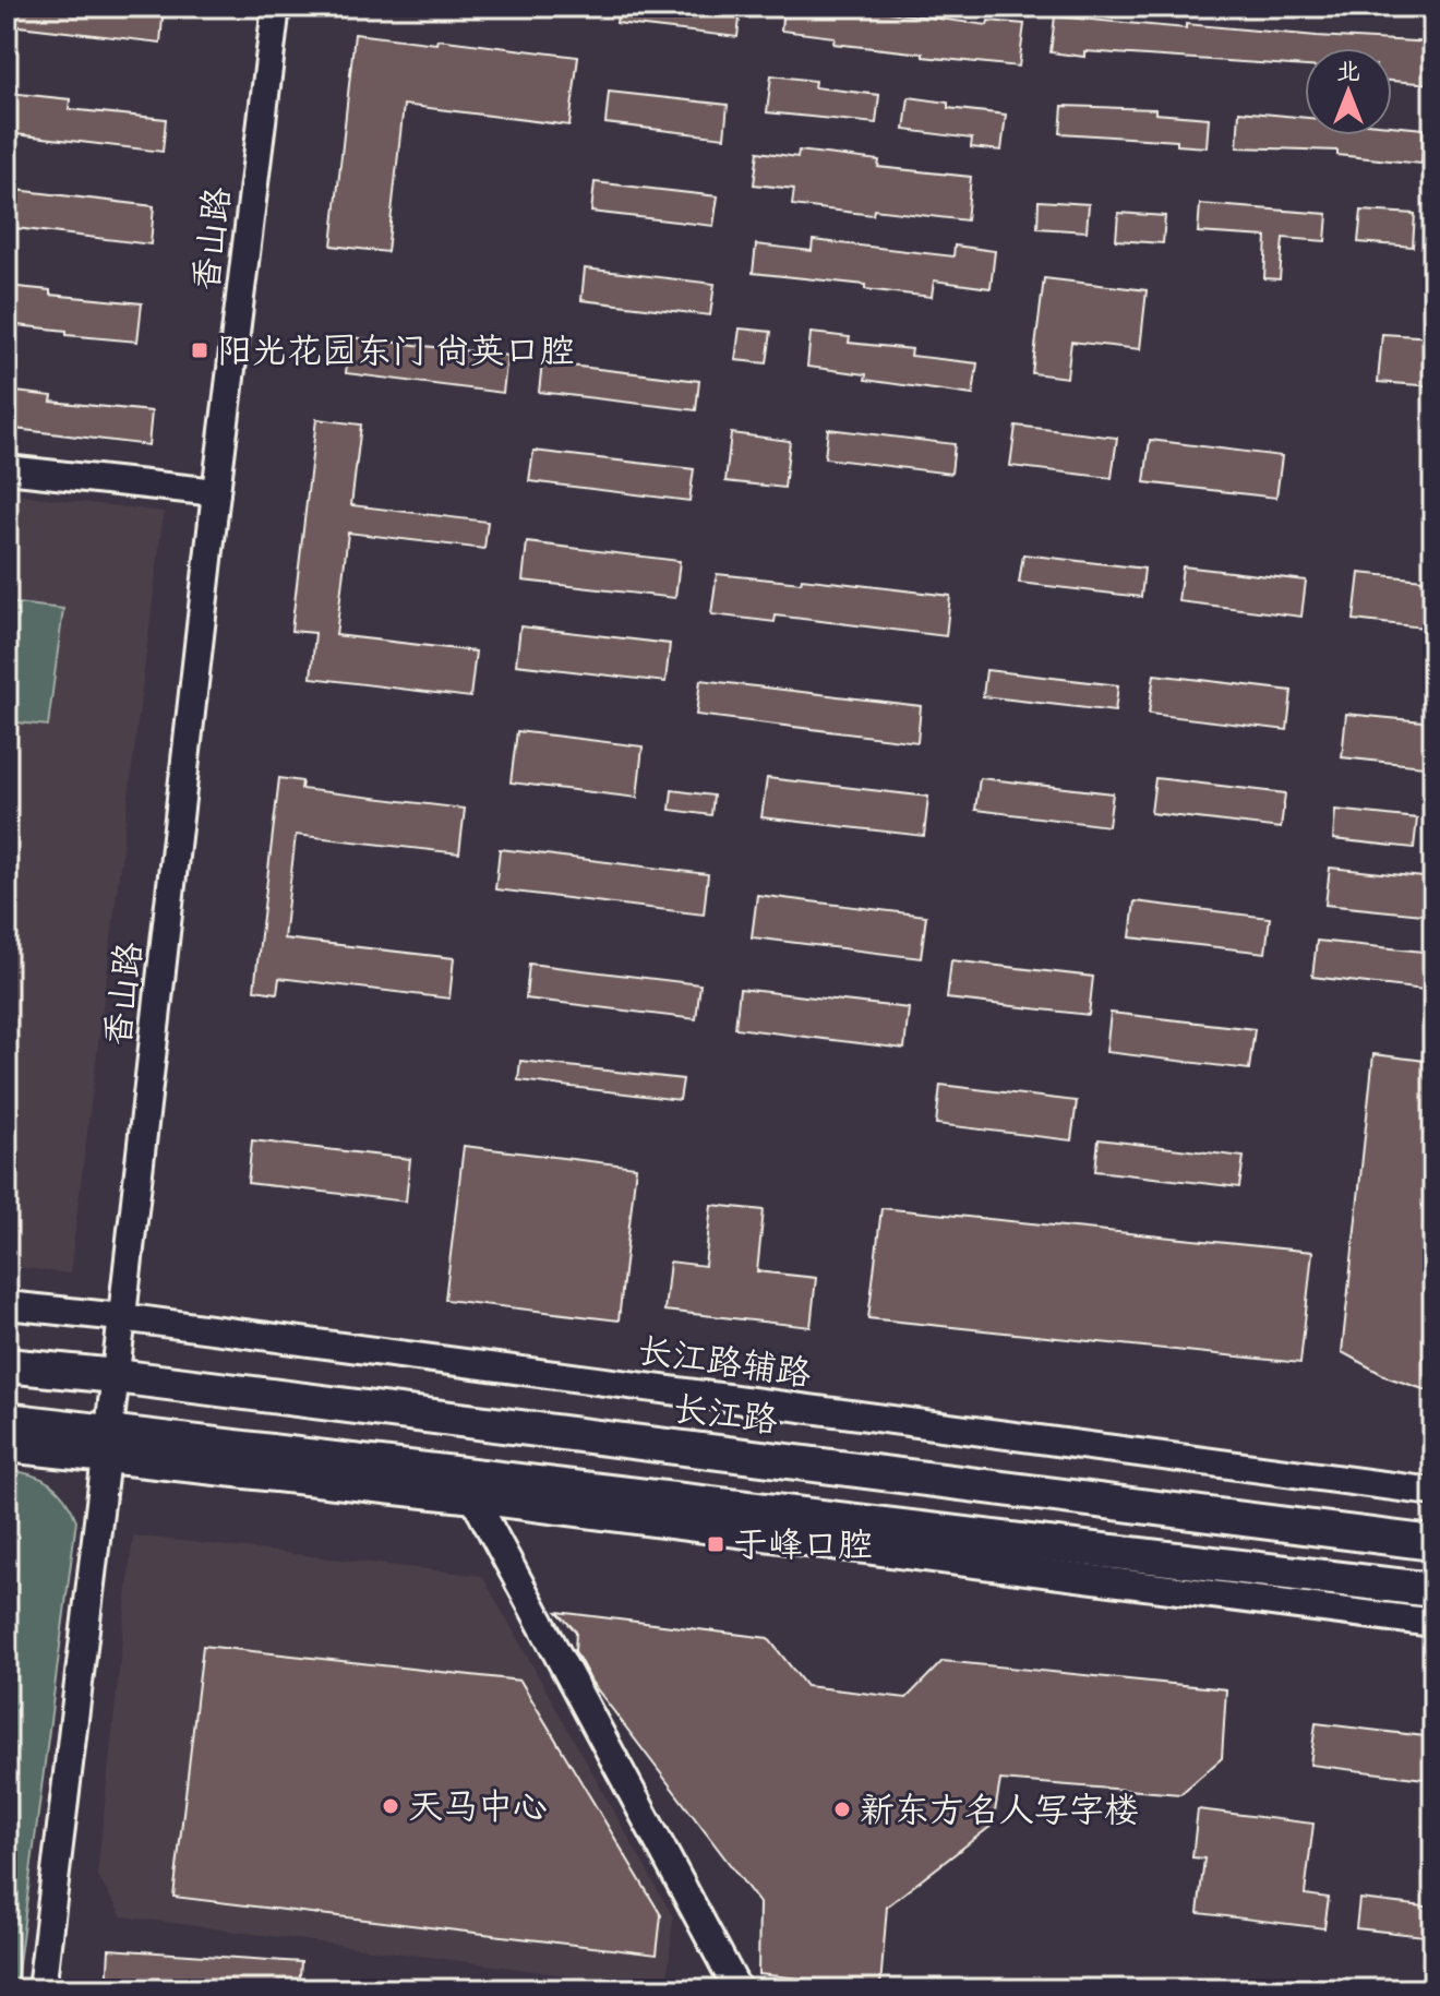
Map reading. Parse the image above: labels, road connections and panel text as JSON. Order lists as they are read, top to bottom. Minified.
{"streets":{"main road":["长江路"],"street":["香山路","长江路辅路"]},"crossings":[["香山路","长江路辅路"],["香山路","长江路"]],"places":{"transit":["阳光花园东门 尚英口腔","于峰口腔"],"other":["天马中心","新东方名人写字楼"]},"north":"top"}
